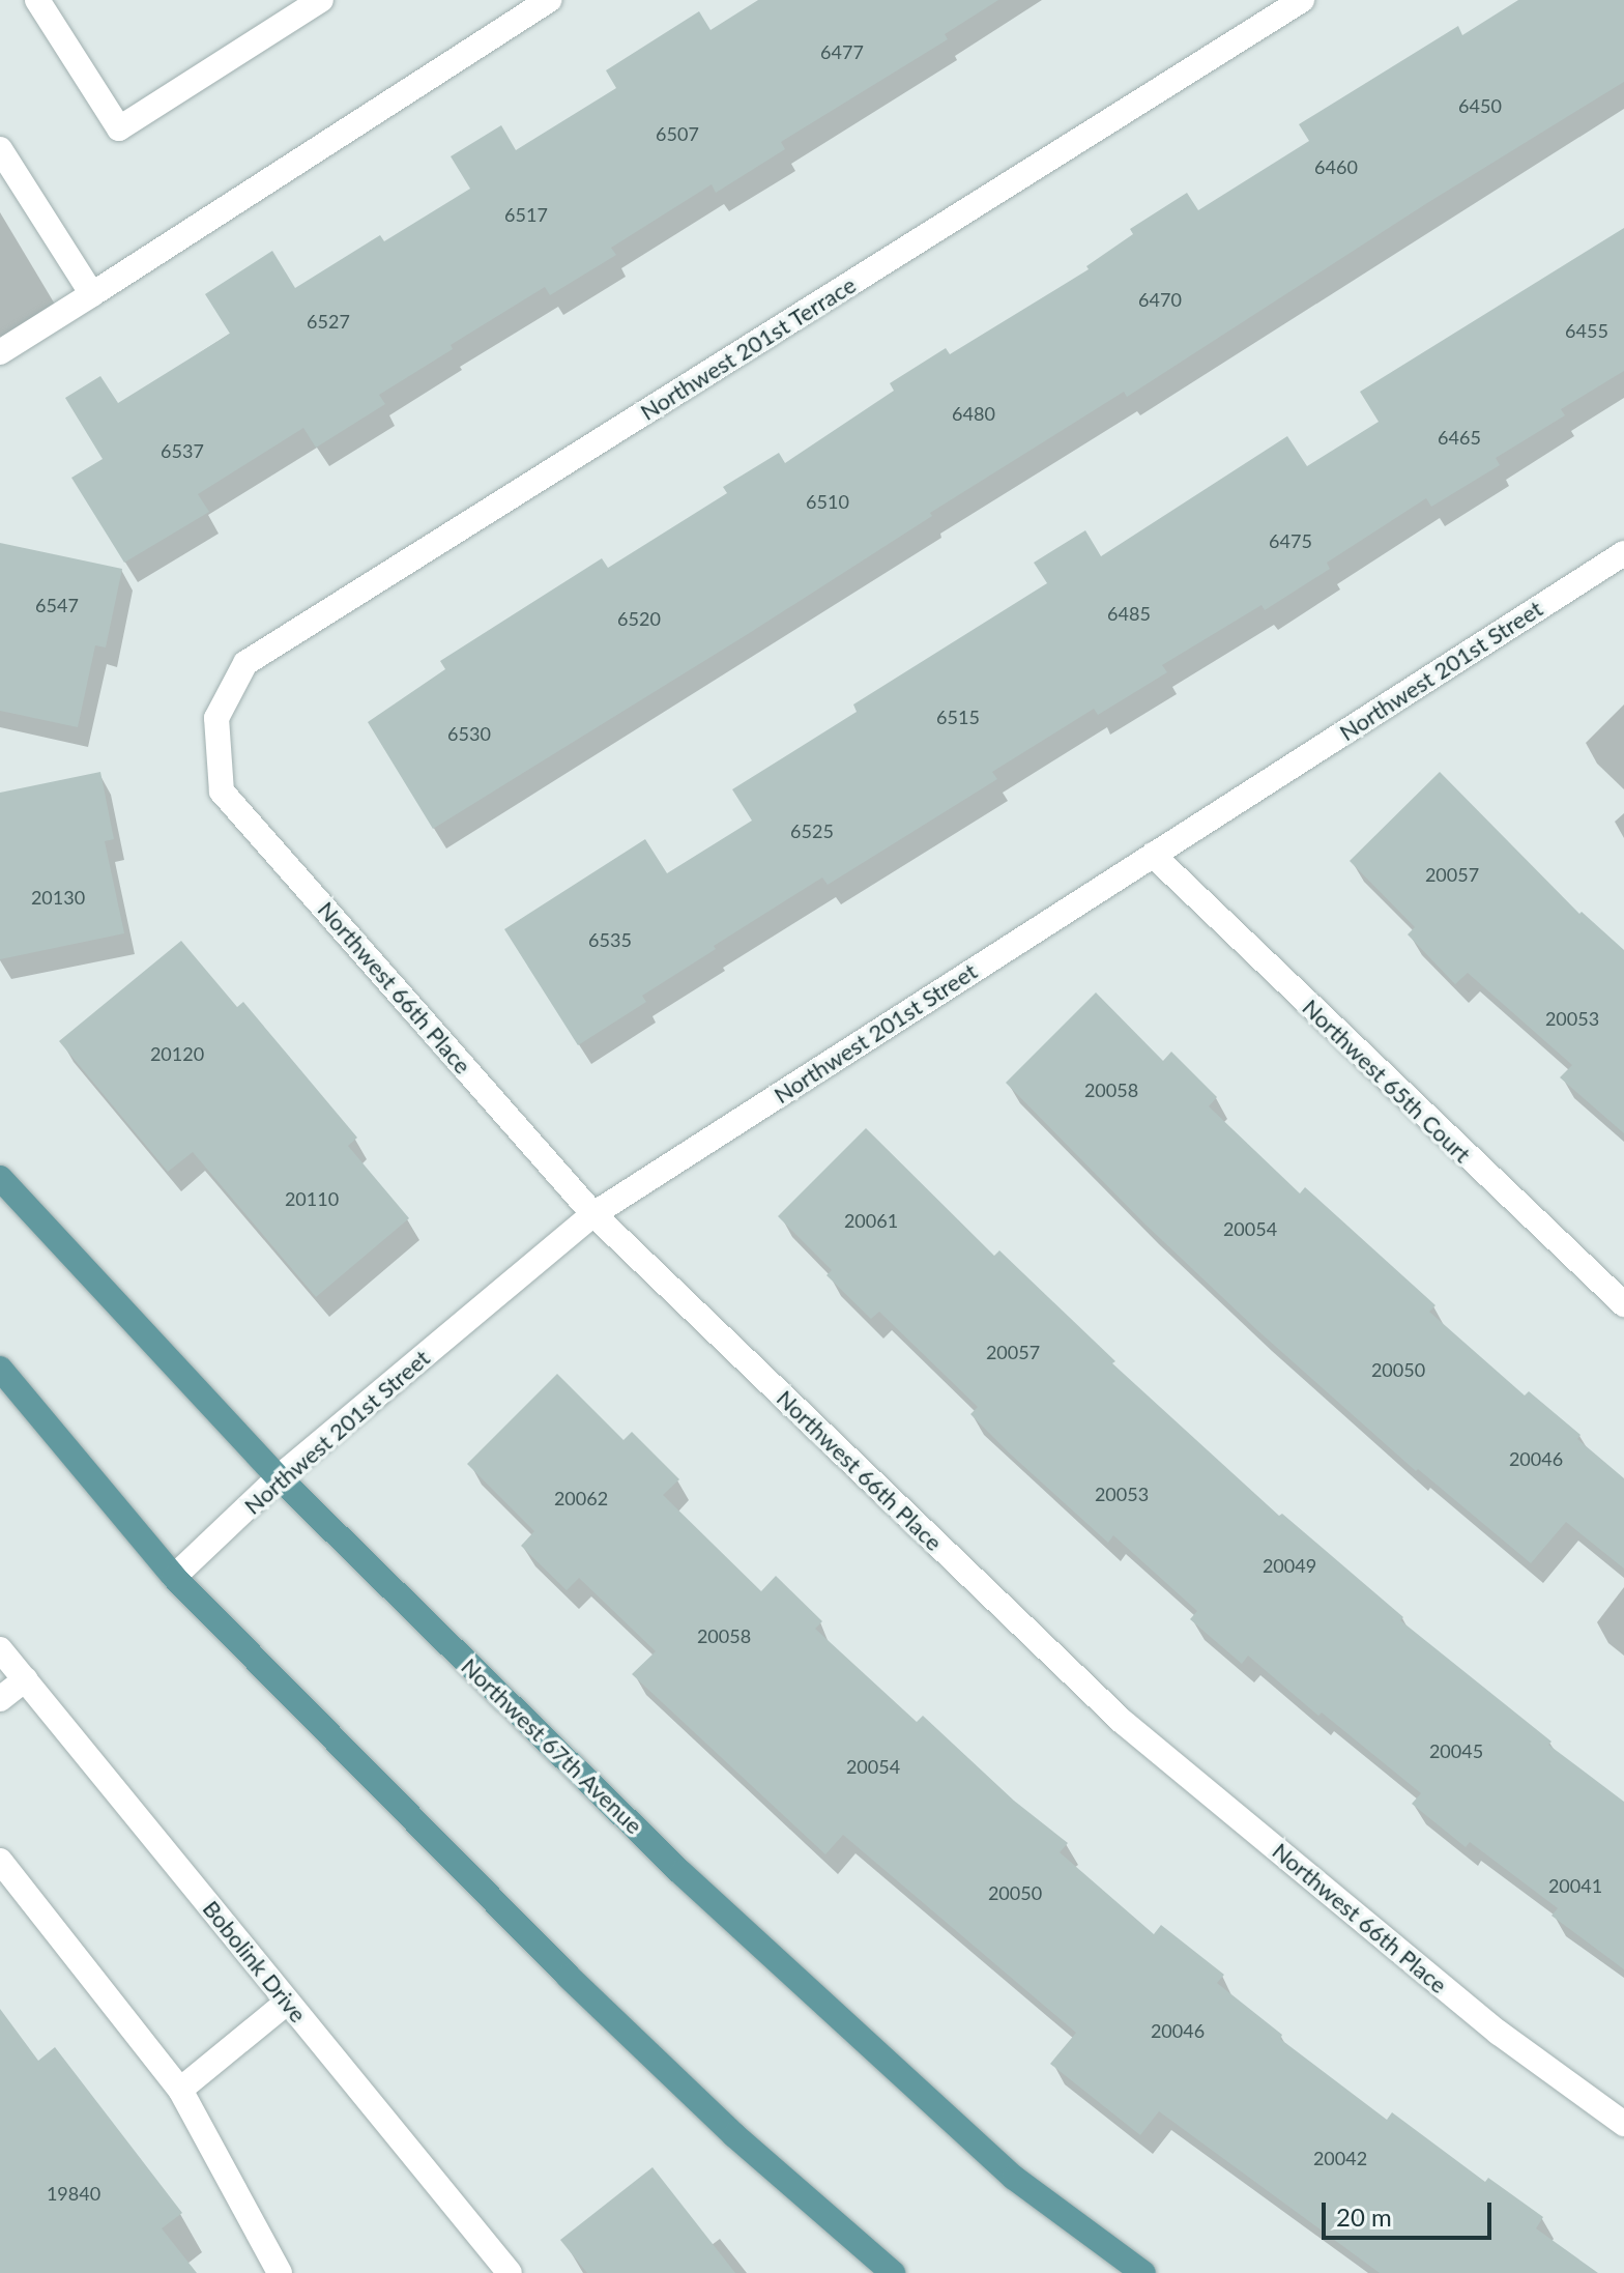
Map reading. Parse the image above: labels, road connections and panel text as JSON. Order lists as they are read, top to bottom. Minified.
{"streets":{"main road":["Northwest 67th Avenue"],"street":["Northwest 201st Terrace","Northwest 201st Street","Northwest 66th Place","Northwest 65th Court","Bobolink Drive"]},"crossings":[["Northwest 201st Terrace","Northwest 66th Place"],["Northwest 201st Street","Northwest 66th Place"],["Northwest 201st Street","Northwest 65th Court"],["Northwest 201st Street","Northwest 67th Avenue"]],"house_numbers":["6477","6450","6507","6460","6517","6470","6527","6455","6480","6465","6537","6510","6475","6547","6485","6520","6515","6530","6525","20057","20130","6535","20053","20120","20058","20110","20061","20054","20057","20050","20046","20053","20062","20049","20058","20045","20054","20041","20050","20046","20042","19840"],"scale_bar":"20 m"}
